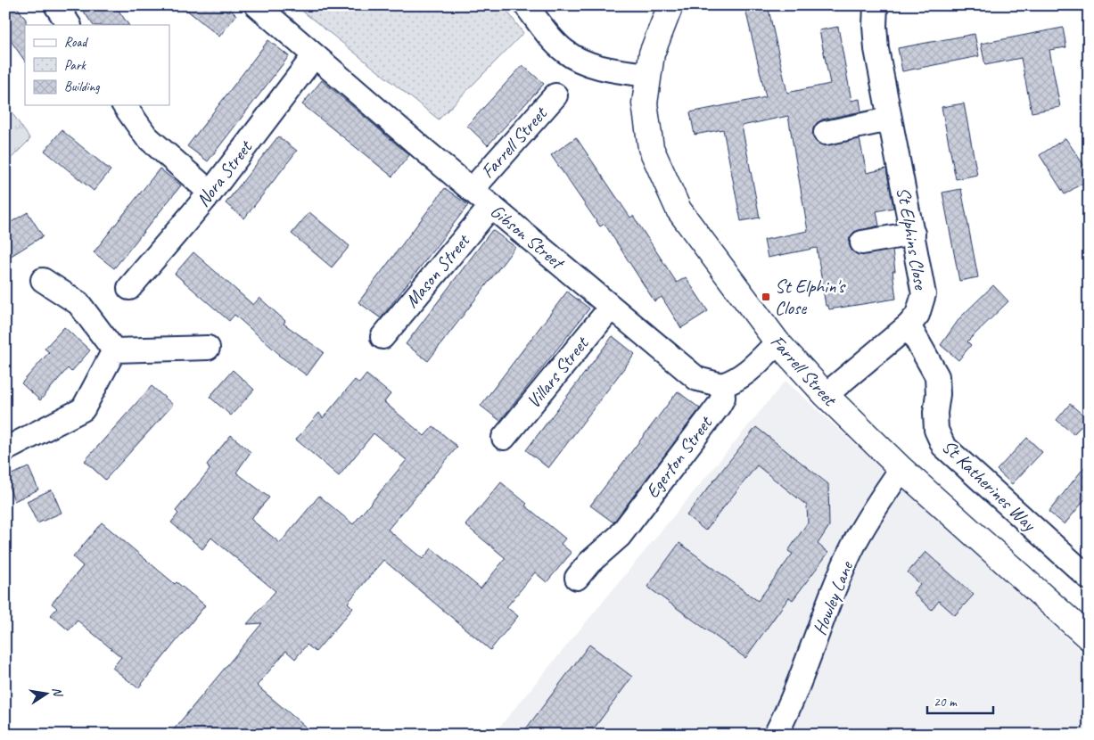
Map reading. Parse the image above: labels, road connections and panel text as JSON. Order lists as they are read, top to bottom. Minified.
{"streets":{"street":["Farrell Street","Nora Street","Gibson Street","St Elphins Close","Mason Street","Villars Street","Egerton Street","St Katherines Way","Howley Lane"]},"crossings":[["Farrell Street","Gibson Street"],["Farrell Street","St Elphins Close"],["Farrell Street","Howley Lane"],["Nora Street","Gibson Street"],["Gibson Street","Mason Street"],["Gibson Street","Villars Street"],["Gibson Street","Egerton Street"],["St Elphins Close","St Katherines Way"]],"places":{"transit":["St Elphin's Close"]},"legend":["Road","Park","Building"],"scale_bar":"20 m","north":"right"}
